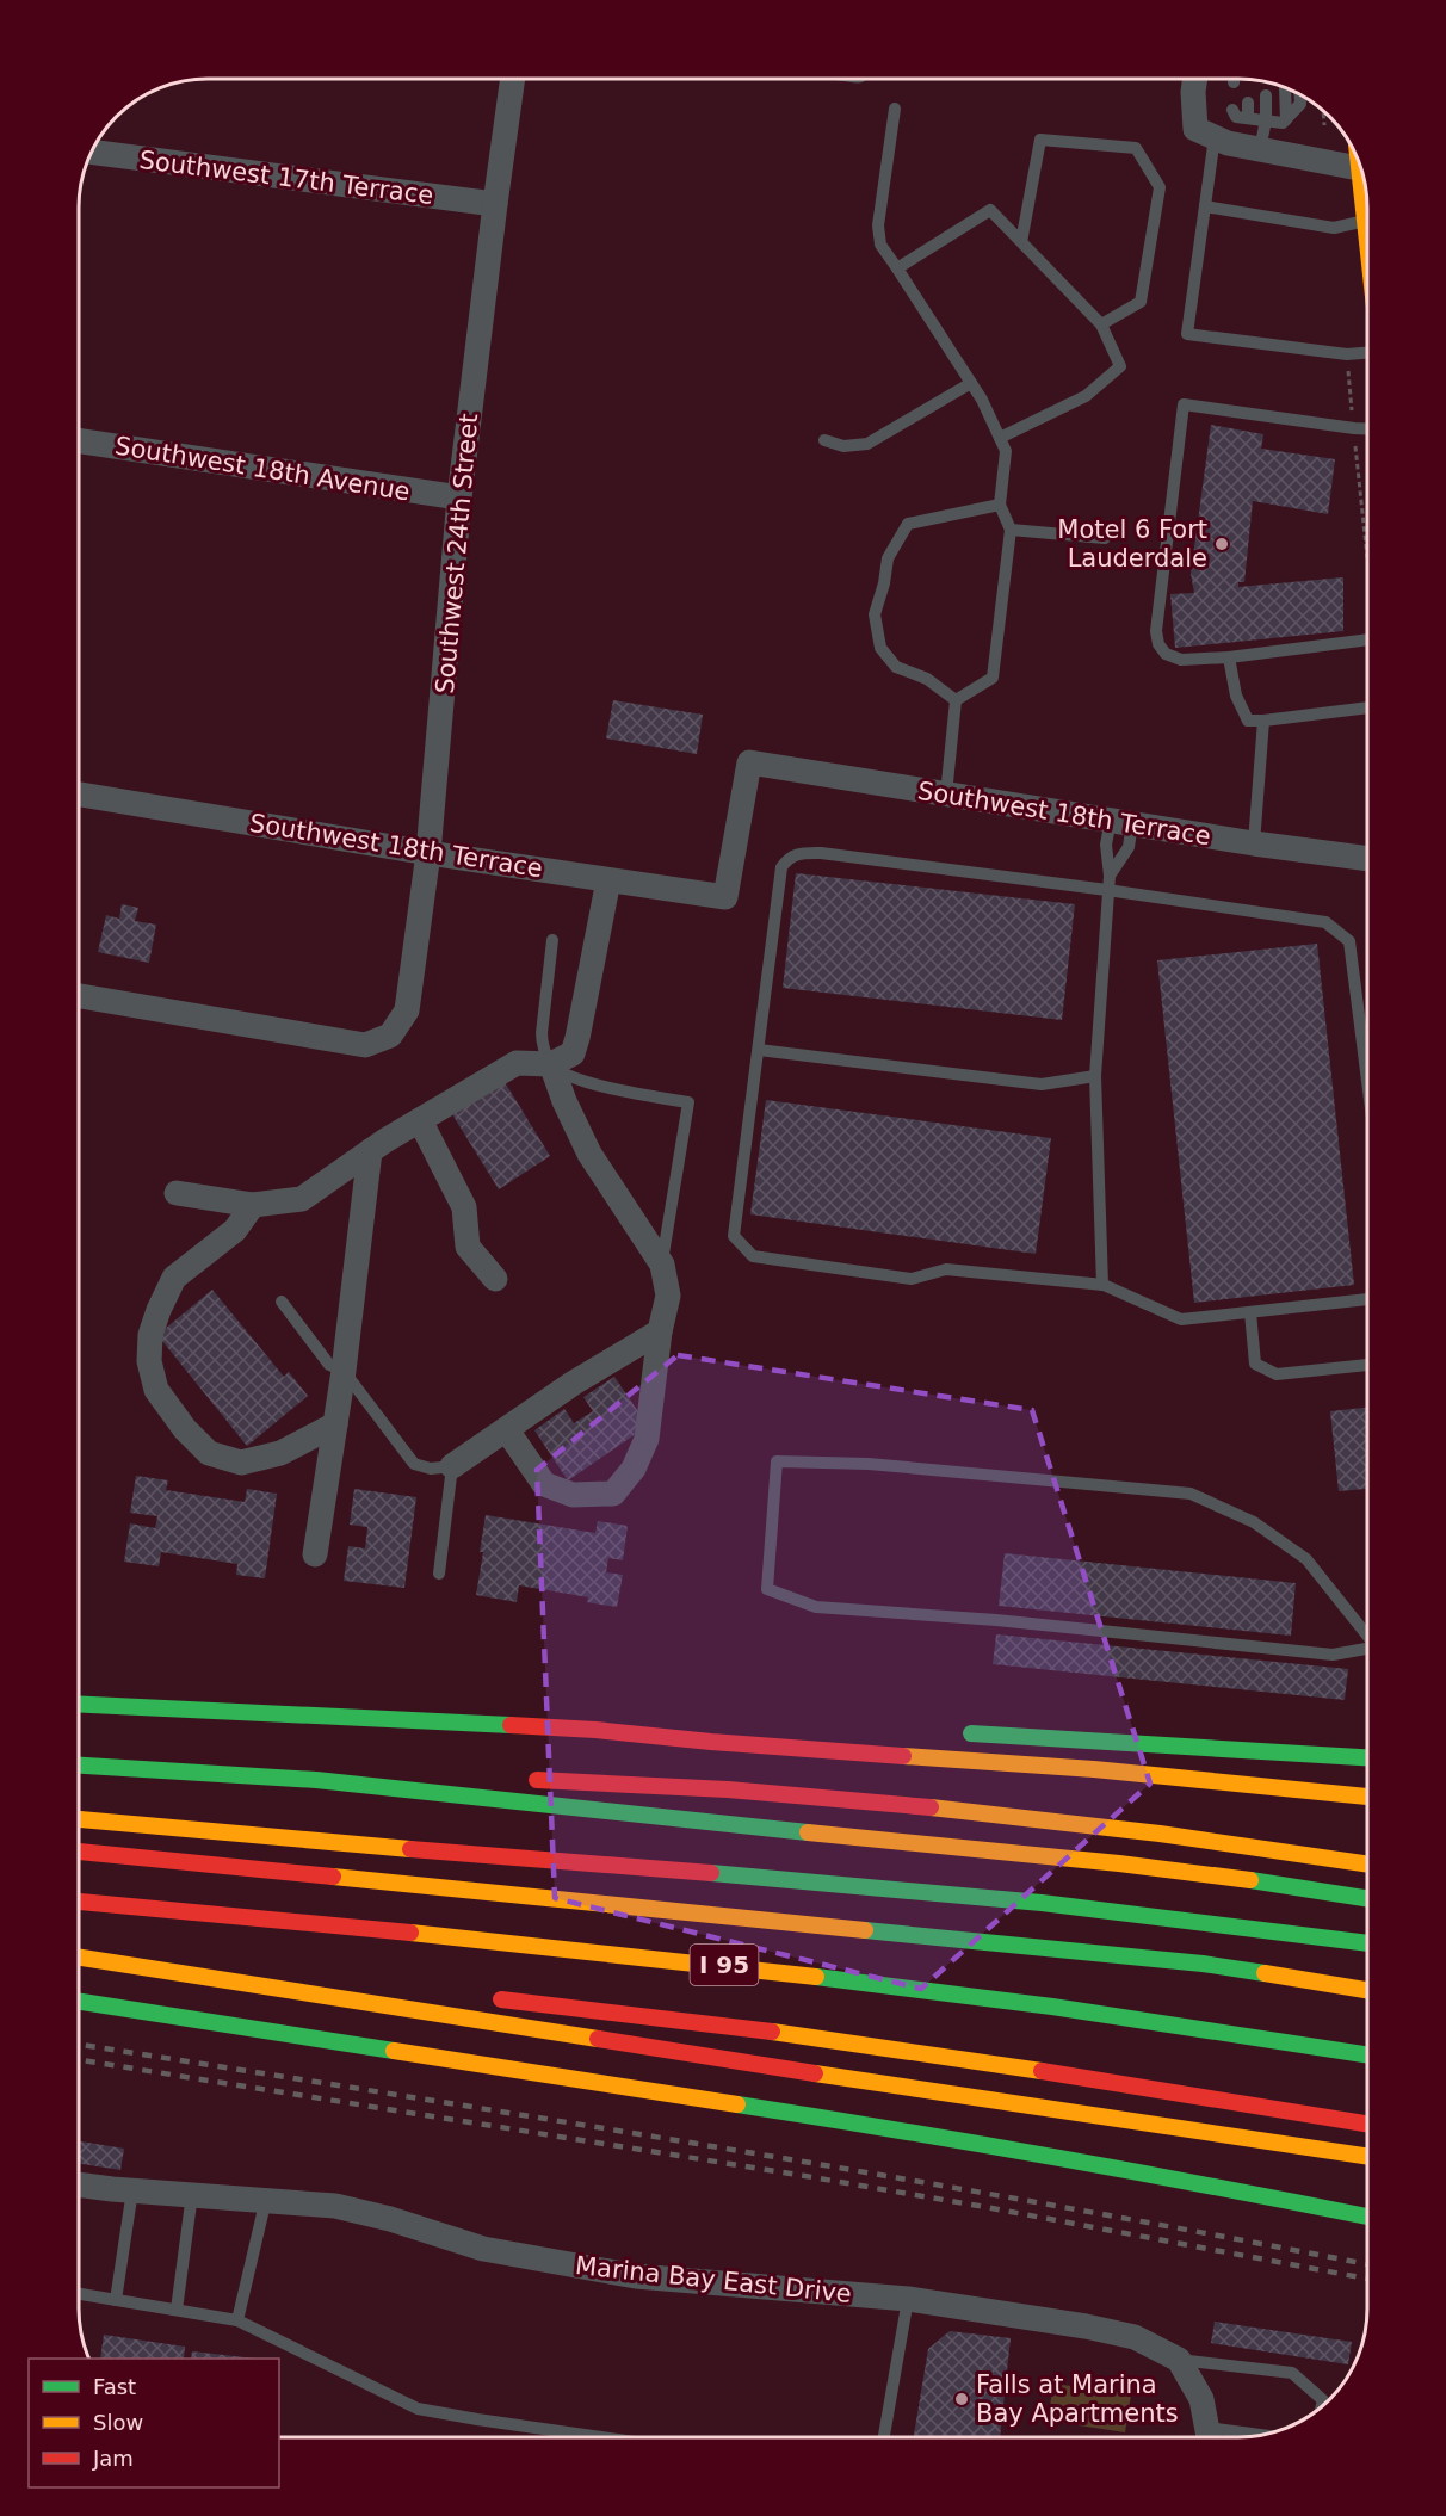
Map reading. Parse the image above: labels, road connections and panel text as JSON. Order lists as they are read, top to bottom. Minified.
{"streets":{"main road":["I 95"],"street":["Southwest 17th Terrace","Southwest 18th Avenue","Southwest 24th Street","Southwest 18th Terrace","Marina Bay East Drive"]},"crossings":[["Southwest 17th Terrace","Southwest 24th Street"],["Southwest 18th Avenue","Southwest 24th Street"],["Southwest 24th Street","Southwest 18th Terrace"]],"places":["Motel 6 Fort Lauderdale","Falls at Marina Bay Apartments"],"legend":["Fast","Slow","Jam"]}
